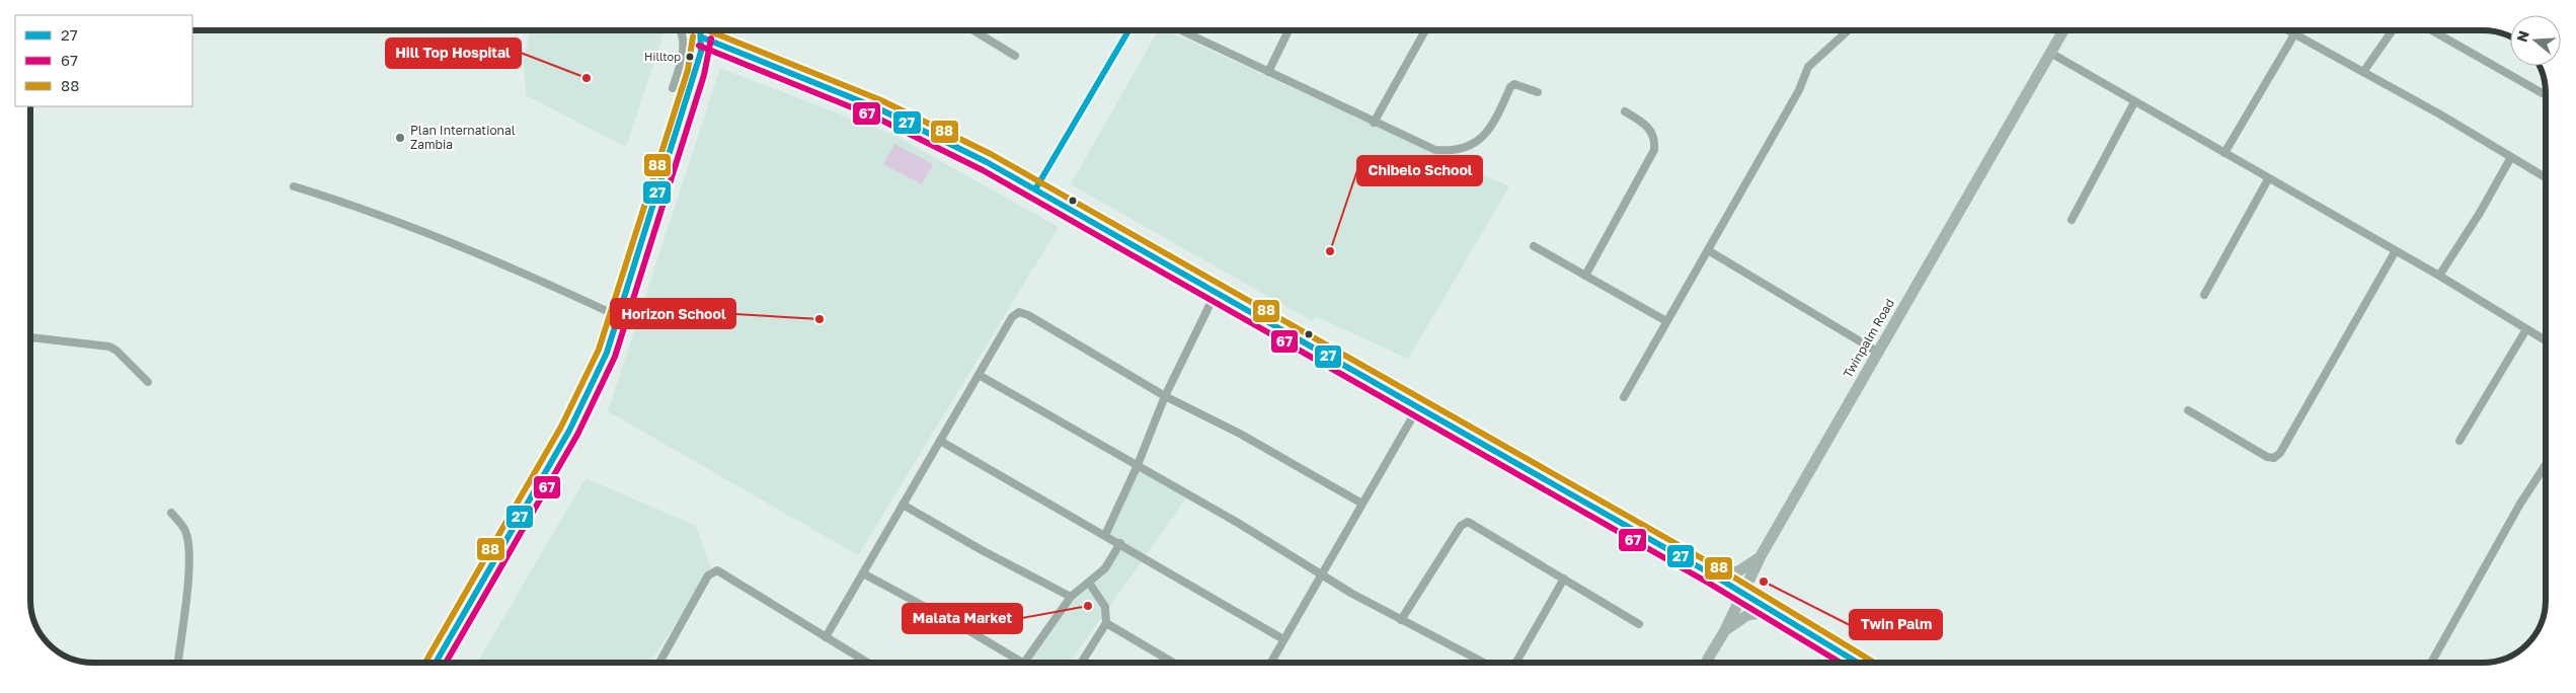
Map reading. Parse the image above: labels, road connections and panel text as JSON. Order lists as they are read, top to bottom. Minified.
{"streets":{"main road":["Twinpalm Road"]},"places":["Hilltop","Hill Top Hospital","Plan International Zambia","Chibelo School","Horizon School","Twin Palm","Malata Market"],"lines":["transit line 27","transit line 88","transit line 67"],"legend":["27","67","88"],"north":"left"}
